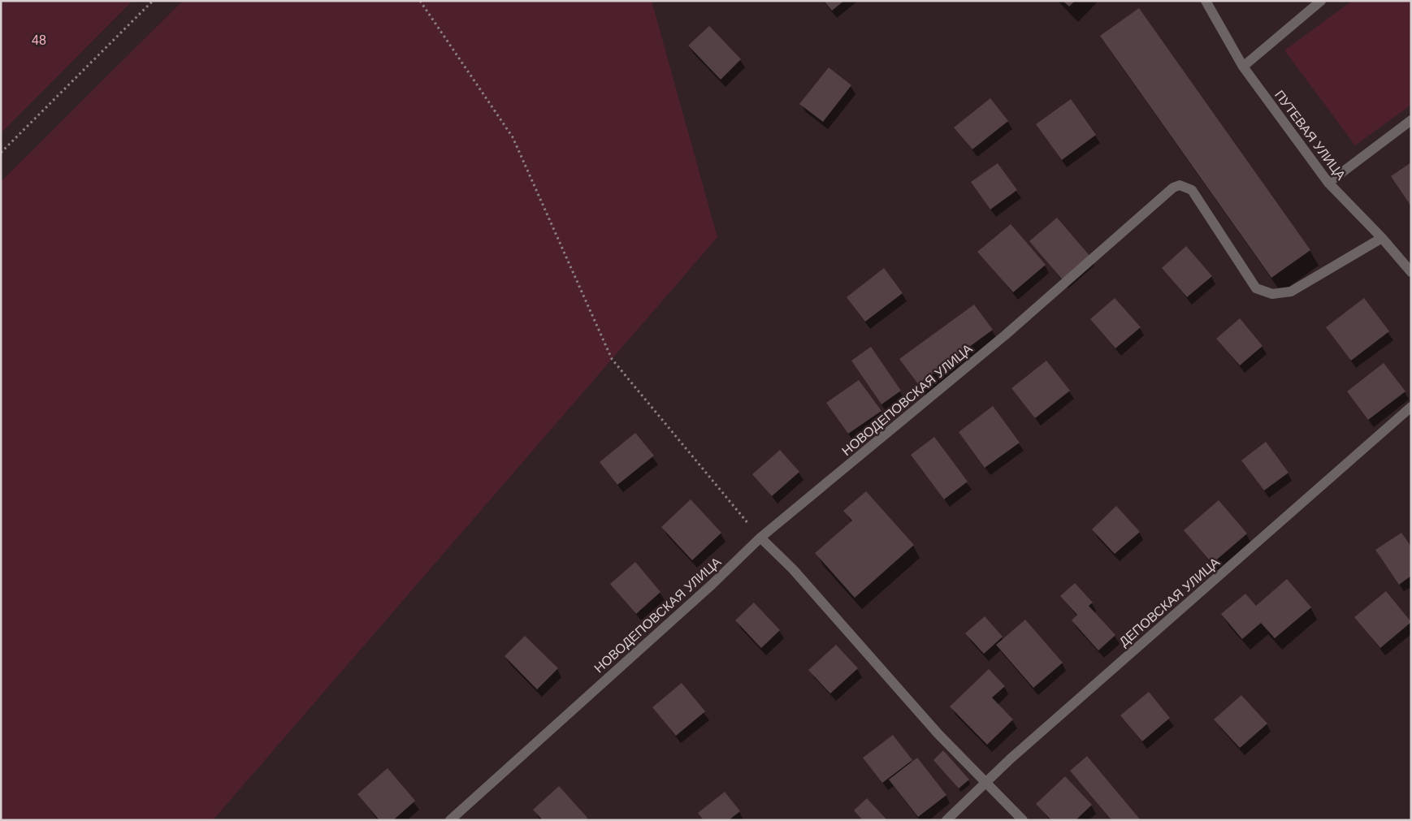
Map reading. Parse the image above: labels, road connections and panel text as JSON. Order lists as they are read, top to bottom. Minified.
{"streets":{"street":["ПУТЕВАЯ УЛИЦА","НОВОДЕПОВСКАЯ УЛИЦА","ДЕПОВСКАЯ УЛИЦА"]},"crossings":[["ПУТЕВАЯ УЛИЦА","НОВОДЕПОВСКАЯ УЛИЦА"]],"parks":["48"]}
